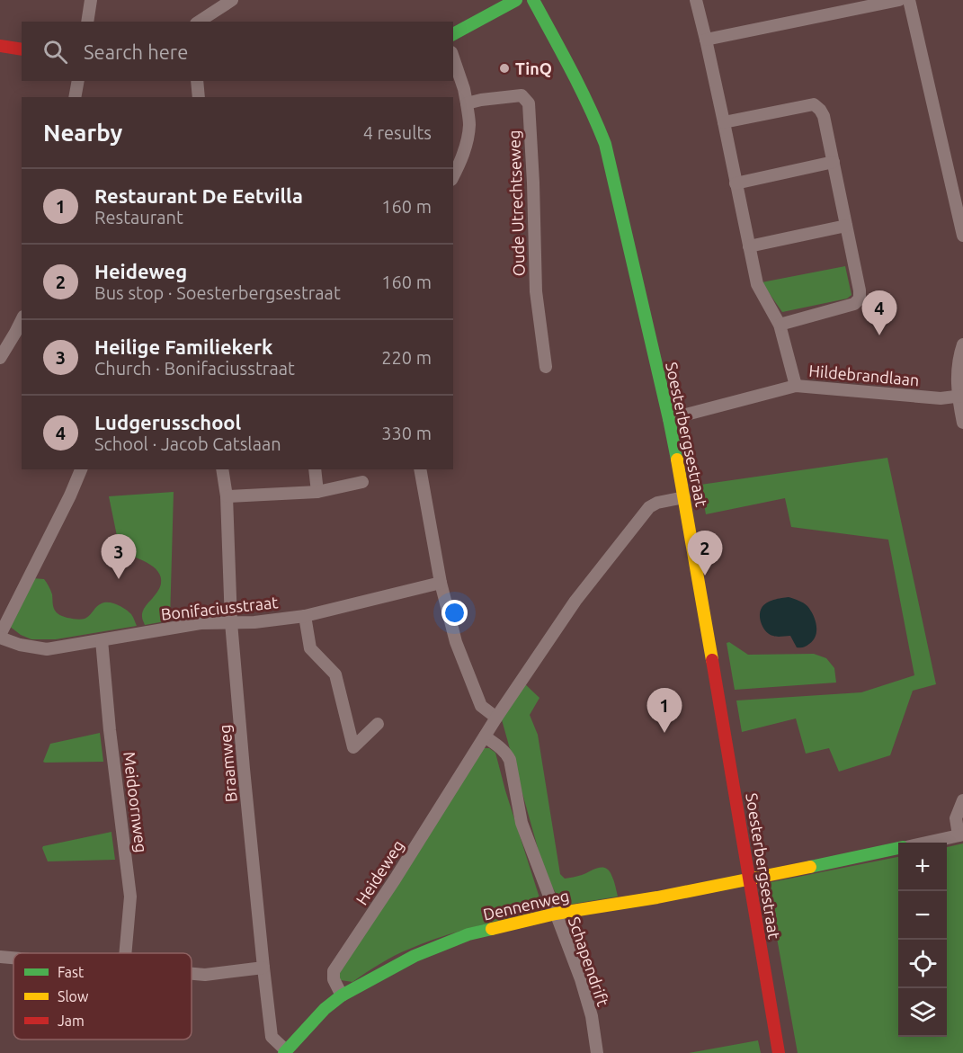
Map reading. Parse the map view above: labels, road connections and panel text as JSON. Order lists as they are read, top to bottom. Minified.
{"streets":{"main road":["Soesterbergsestraat","Dennenweg"],"street":["Oude Utrechtseweg","Hildebrandlaan","Bonifaciusstraat","Braamweg","Meidoornweg","Heideweg","Schapendrift"]},"crossings":[["Hildebrandlaan","Soesterbergsestraat"],["Soesterbergsestraat","Heideweg"],["Soesterbergsestraat","Dennenweg"],["Bonifaciusstraat","Braamweg"],["Bonifaciusstraat","Meidoornweg"],["Braamweg","Dennenweg"],["Heideweg","Dennenweg"],["Heideweg","Schapendrift"],["Dennenweg","Schapendrift"]],"places":["TinQ"],"legend":["Fast","Slow","Jam"],"page":{"search":"Search here","heading":["Nearby","4 results"],"list":[{"mark":"1","name":"Restaurant De Eetvilla","note":"Restaurant","value":"160 m"},{"mark":"2","name":"Heideweg","note":"Bus stop · Soesterbergsestraat","value":"160 m"},{"mark":"3","name":"Heilige Familiekerk","note":"Church · Bonifaciusstraat","value":"220 m"},{"mark":"4","name":"Ludgerusschool","note":"School · Jacob Catslaan","value":"330 m"}],"pins":["4","2","3","1"],"map_buttons":["+","−"]}}
